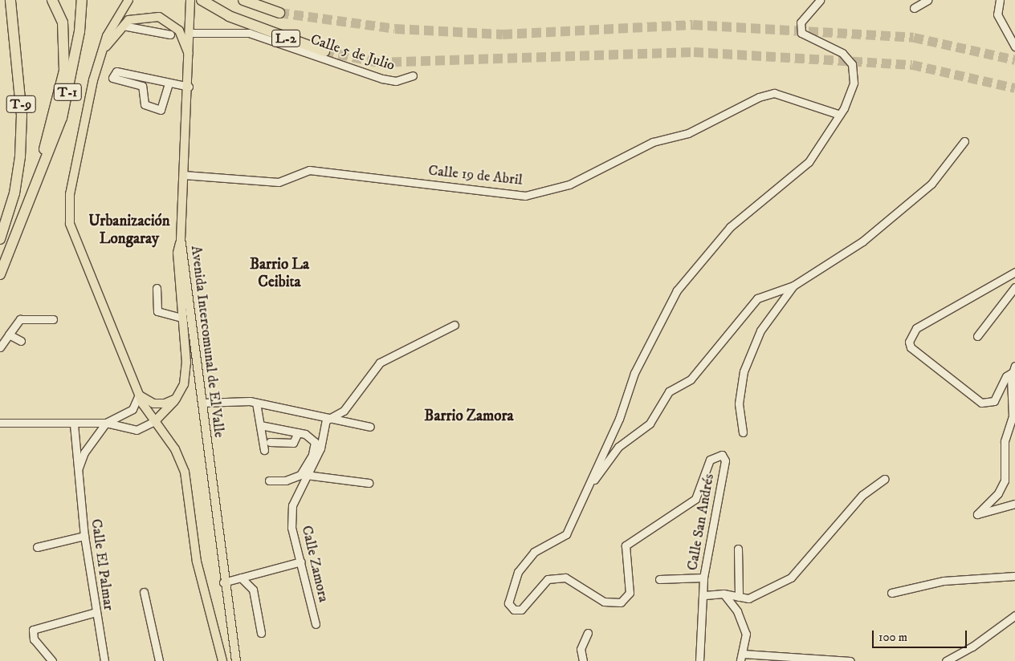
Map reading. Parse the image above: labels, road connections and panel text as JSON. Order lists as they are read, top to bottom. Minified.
{"streets":{"highway":["L-2","T-1","T-9"],"main road":["Avenida Intercomunal de El Valle"],"street":["Calle 5 de Julio","Calle 19 de Abril","Calle San Andrés","Calle Zamora","Calle El Palmar"]},"crossings":[["Calle 5 de Julio","Avenida Intercomunal de El Valle"],["Calle 19 de Abril","Avenida Intercomunal de El Valle"]],"districts":["Urbanización Longaray","Barrio La Ceibita","Barrio Zamora"],"scale_bar":"100 m"}
